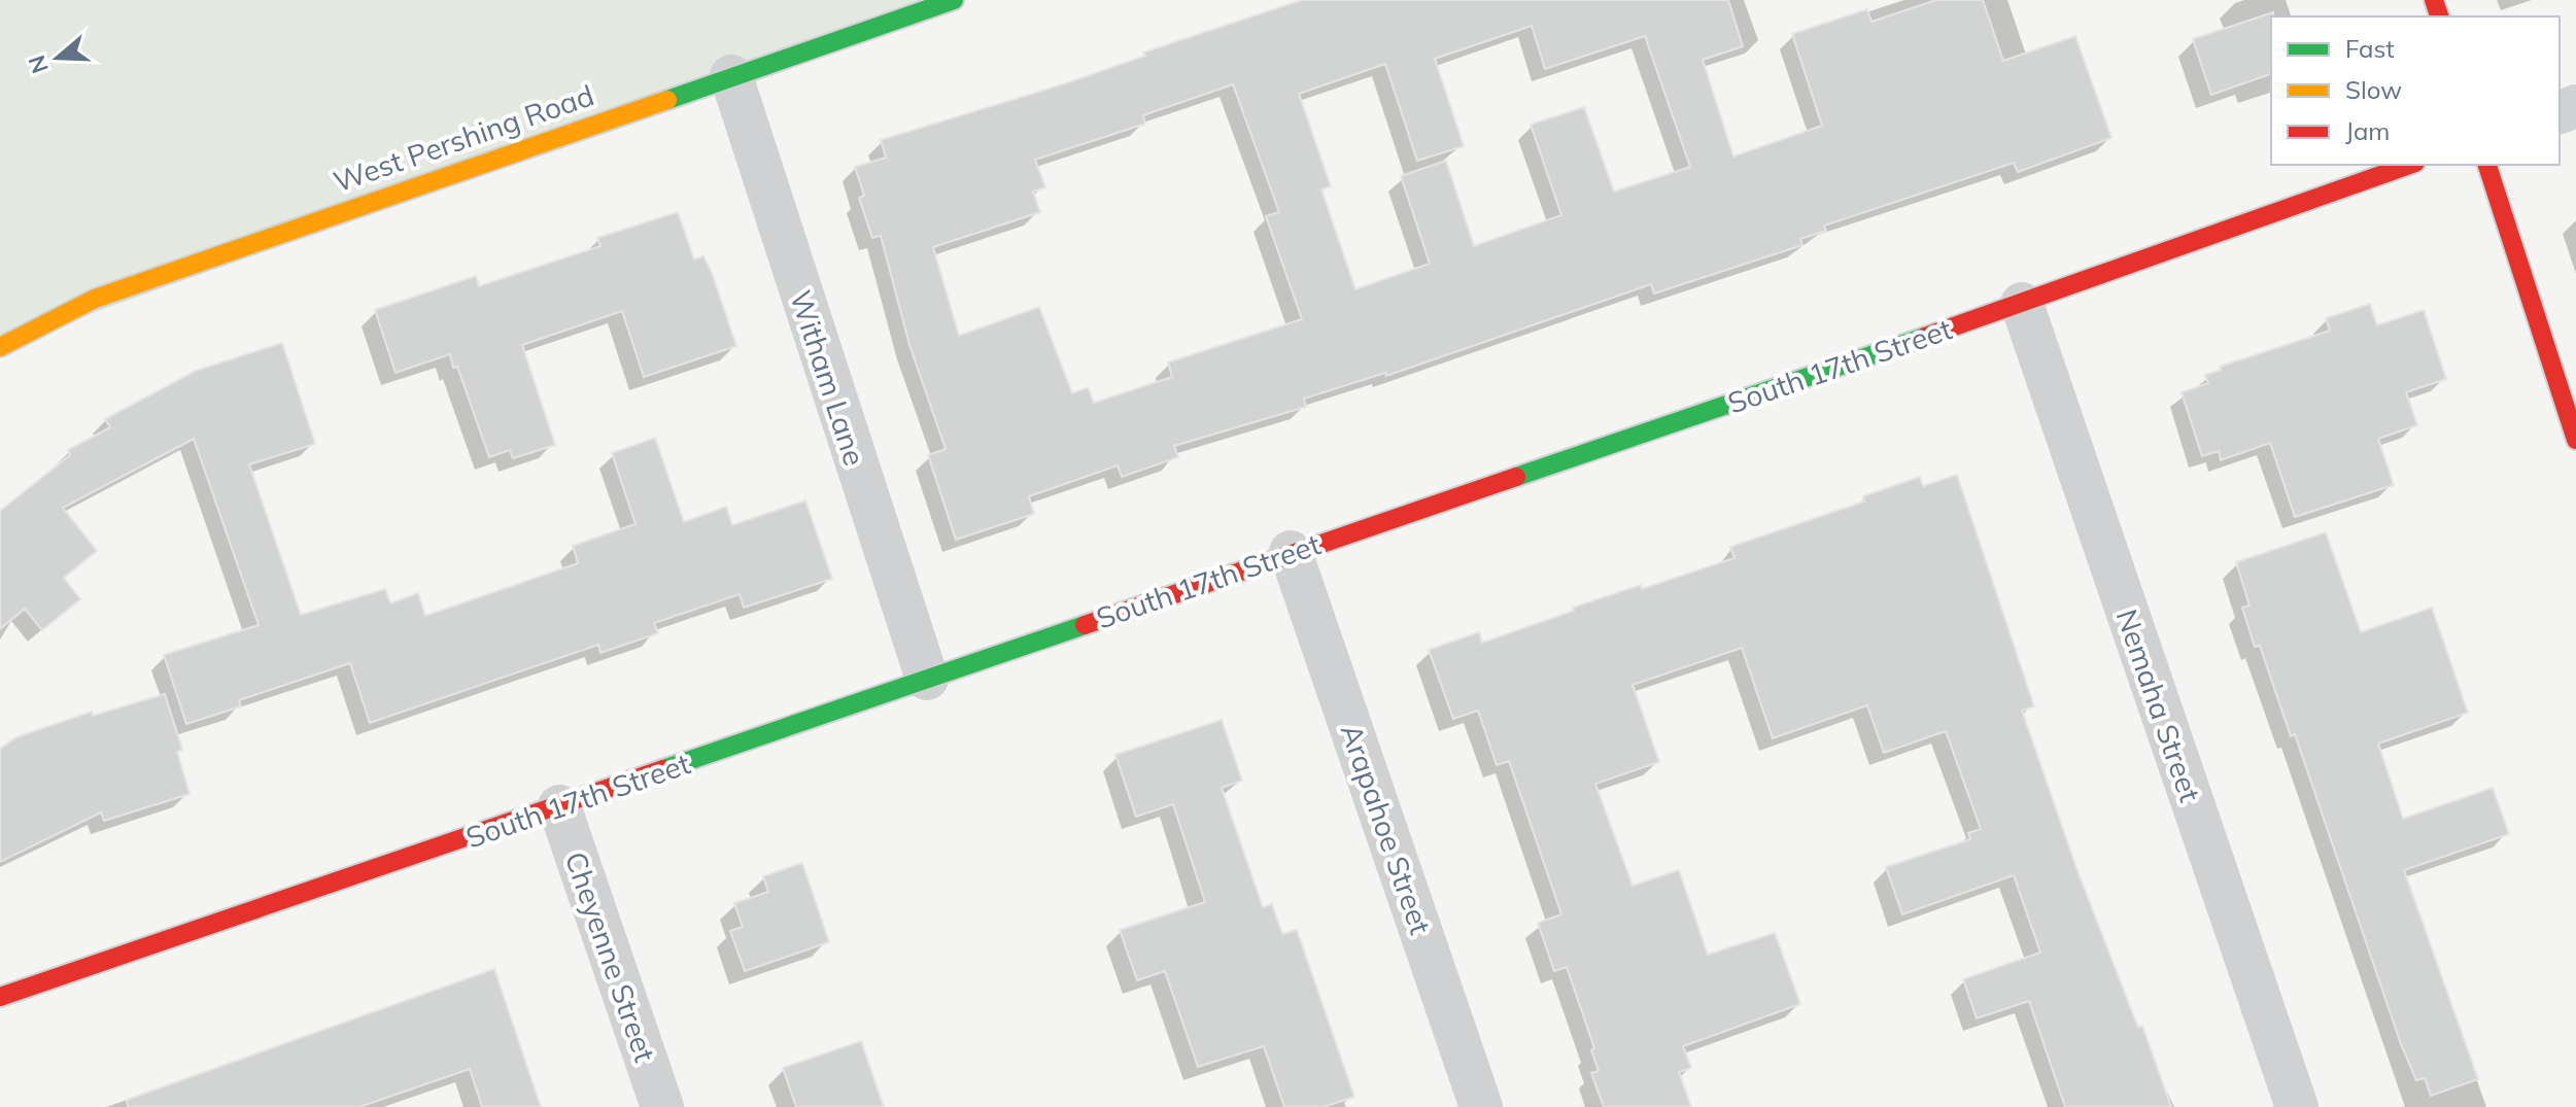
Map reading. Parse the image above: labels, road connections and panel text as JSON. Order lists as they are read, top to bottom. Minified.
{"streets":{"street":["West Pershing Road","South 17th Street","Witham Lane","Nemaha Street","Arapahoe Street","Cheyenne Street"]},"crossings":[["West Pershing Road","Witham Lane"],["South 17th Street","Witham Lane"],["South 17th Street","Nemaha Street"],["South 17th Street","Arapahoe Street"],["South 17th Street","Cheyenne Street"]],"legend":["Fast","Slow","Jam"],"north":"left"}
